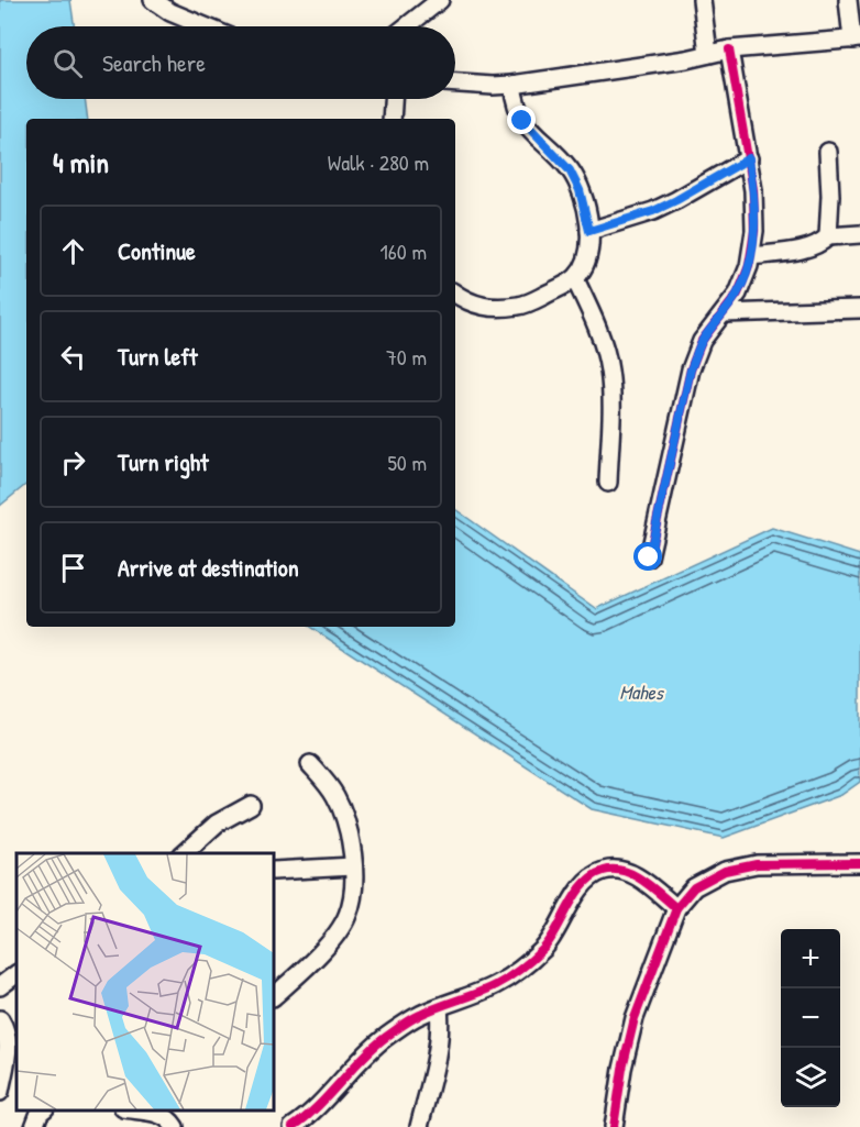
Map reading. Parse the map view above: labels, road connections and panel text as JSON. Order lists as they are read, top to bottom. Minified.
{"water":["Mahes"],"page":{"search":"Search here","heading":["4 min","Walk · 280 m"],"list":[["Continue","160 m"],["Turn left","70 m"],["Turn right","50 m"],"Arrive at destination"],"map_buttons":["+","−"]}}
